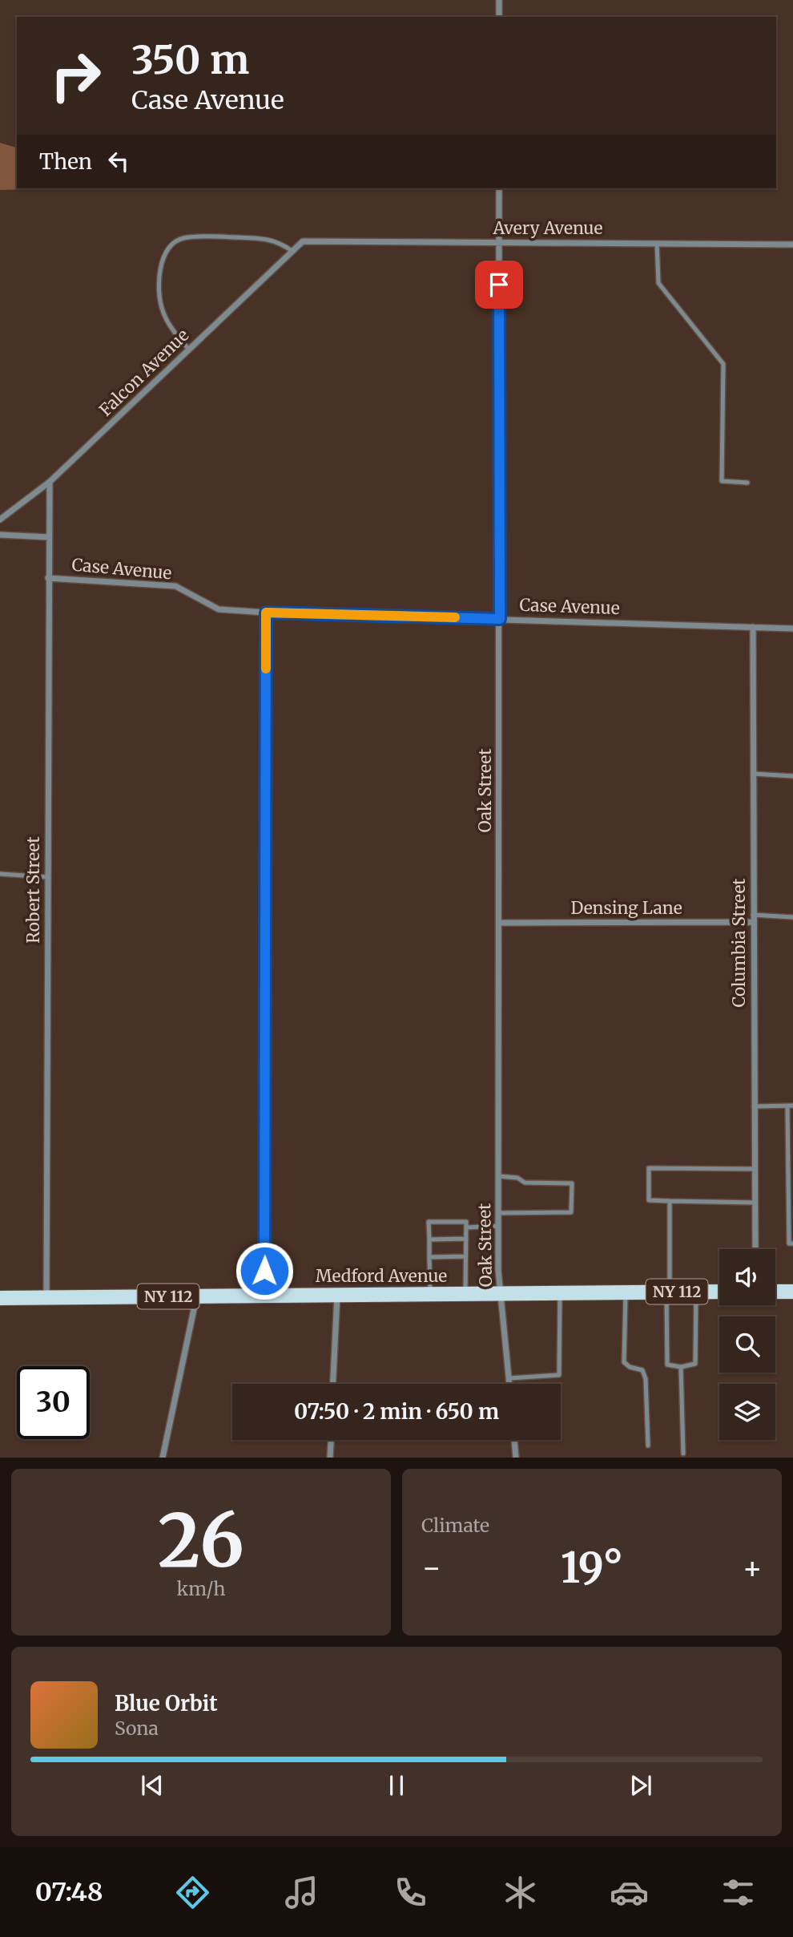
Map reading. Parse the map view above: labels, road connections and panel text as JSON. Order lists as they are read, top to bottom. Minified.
{"streets":{"main road":["Medford Avenue","NY 112"],"street":["Avery Avenue","Falcon Avenue","Case Avenue","Oak Street","Robert Street","Densing Lane","Columbia Street"]},"crossings":[["Avery Avenue","Falcon Avenue"],["Avery Avenue","Oak Street"],["Falcon Avenue","Robert Street"],["Case Avenue","Oak Street"],["Case Avenue","Robert Street"],["Case Avenue","Columbia Street"],["Oak Street","Densing Lane"],["Oak Street","Medford Avenue"],["Robert Street","Medford Avenue"],["Densing Lane","Columbia Street"]],"page":{"turn":["350 m","Case Avenue"],"then":"Then","limit":"30","trip":"07:50 · 2 min · 650 m","tile":[["26","km/h"],"Climate"],"heat":["−","19°","+"],"song":["Blue Orbit","Sona"],"tabs":"07:48"}}
